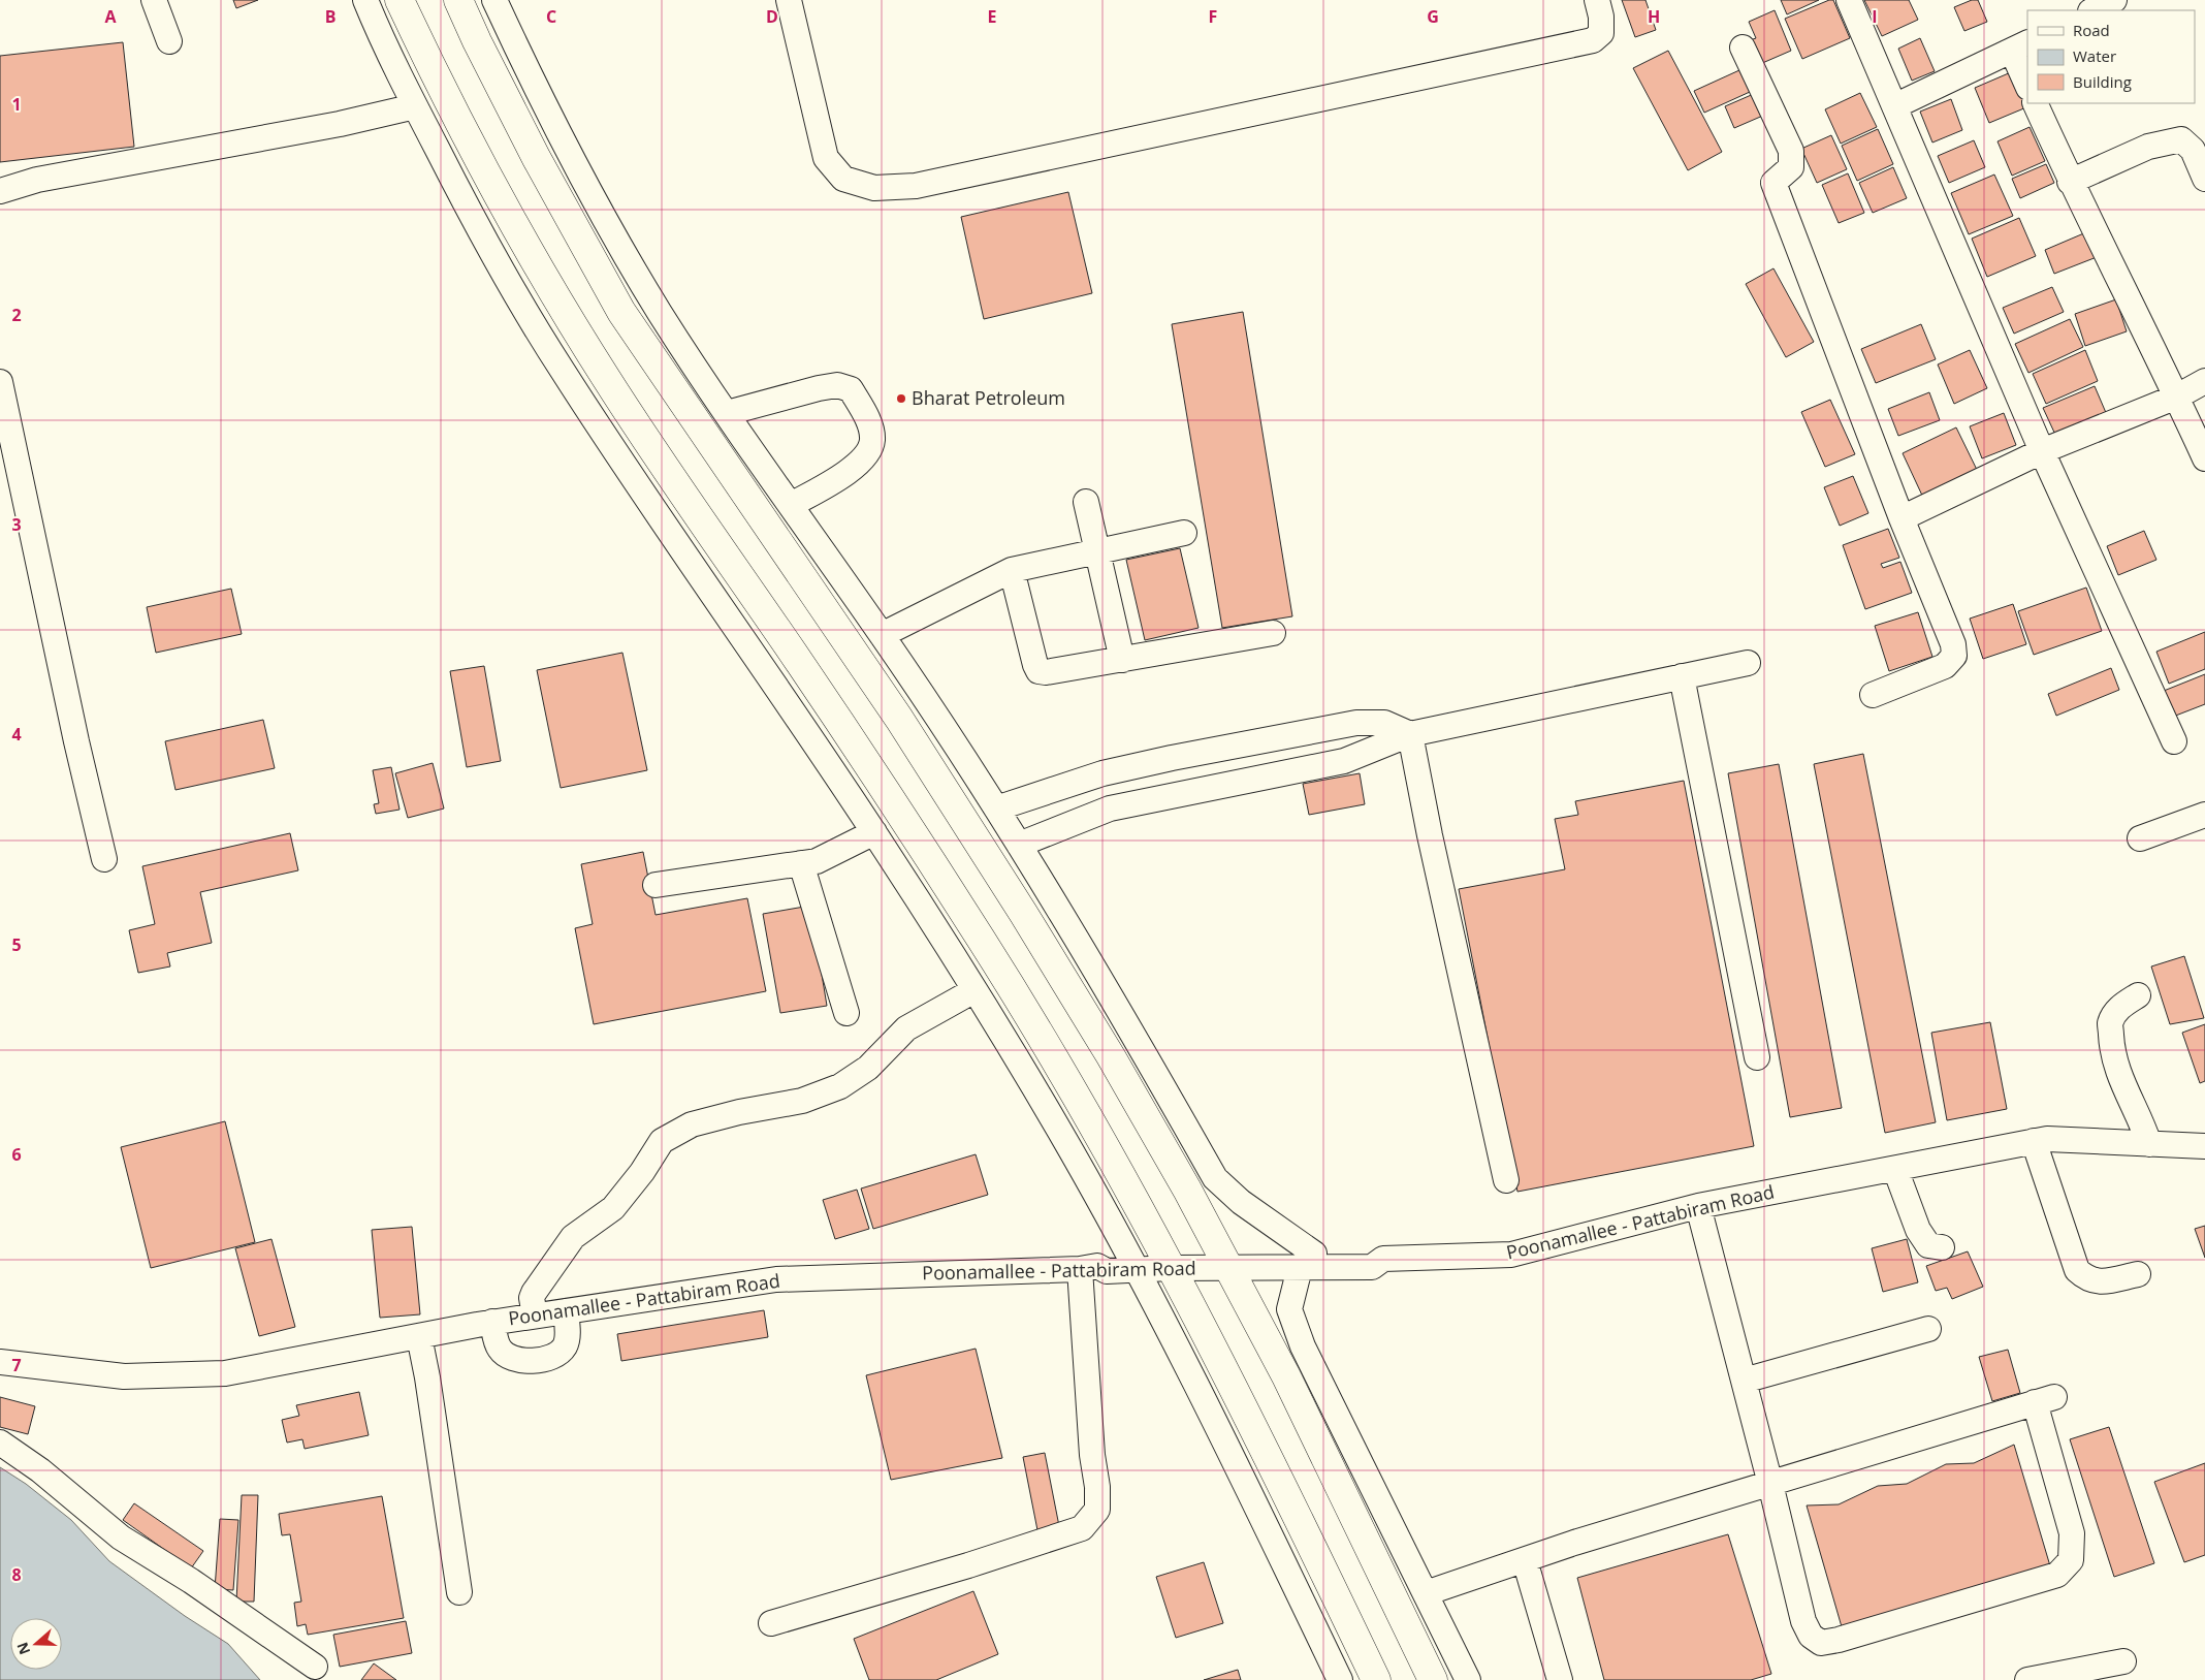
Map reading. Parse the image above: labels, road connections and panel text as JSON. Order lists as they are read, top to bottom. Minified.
{"streets":{"street":["Poonamallee - Pattabiram Road"]},"places":["Bharat Petroleum"],"legend":["Road","Water","Building"],"north":"left","grid":{"columns":["A","B","C","D","E","F","G","H","I"],"rows":["1","2","3","4","5","6","7","8"]}}
